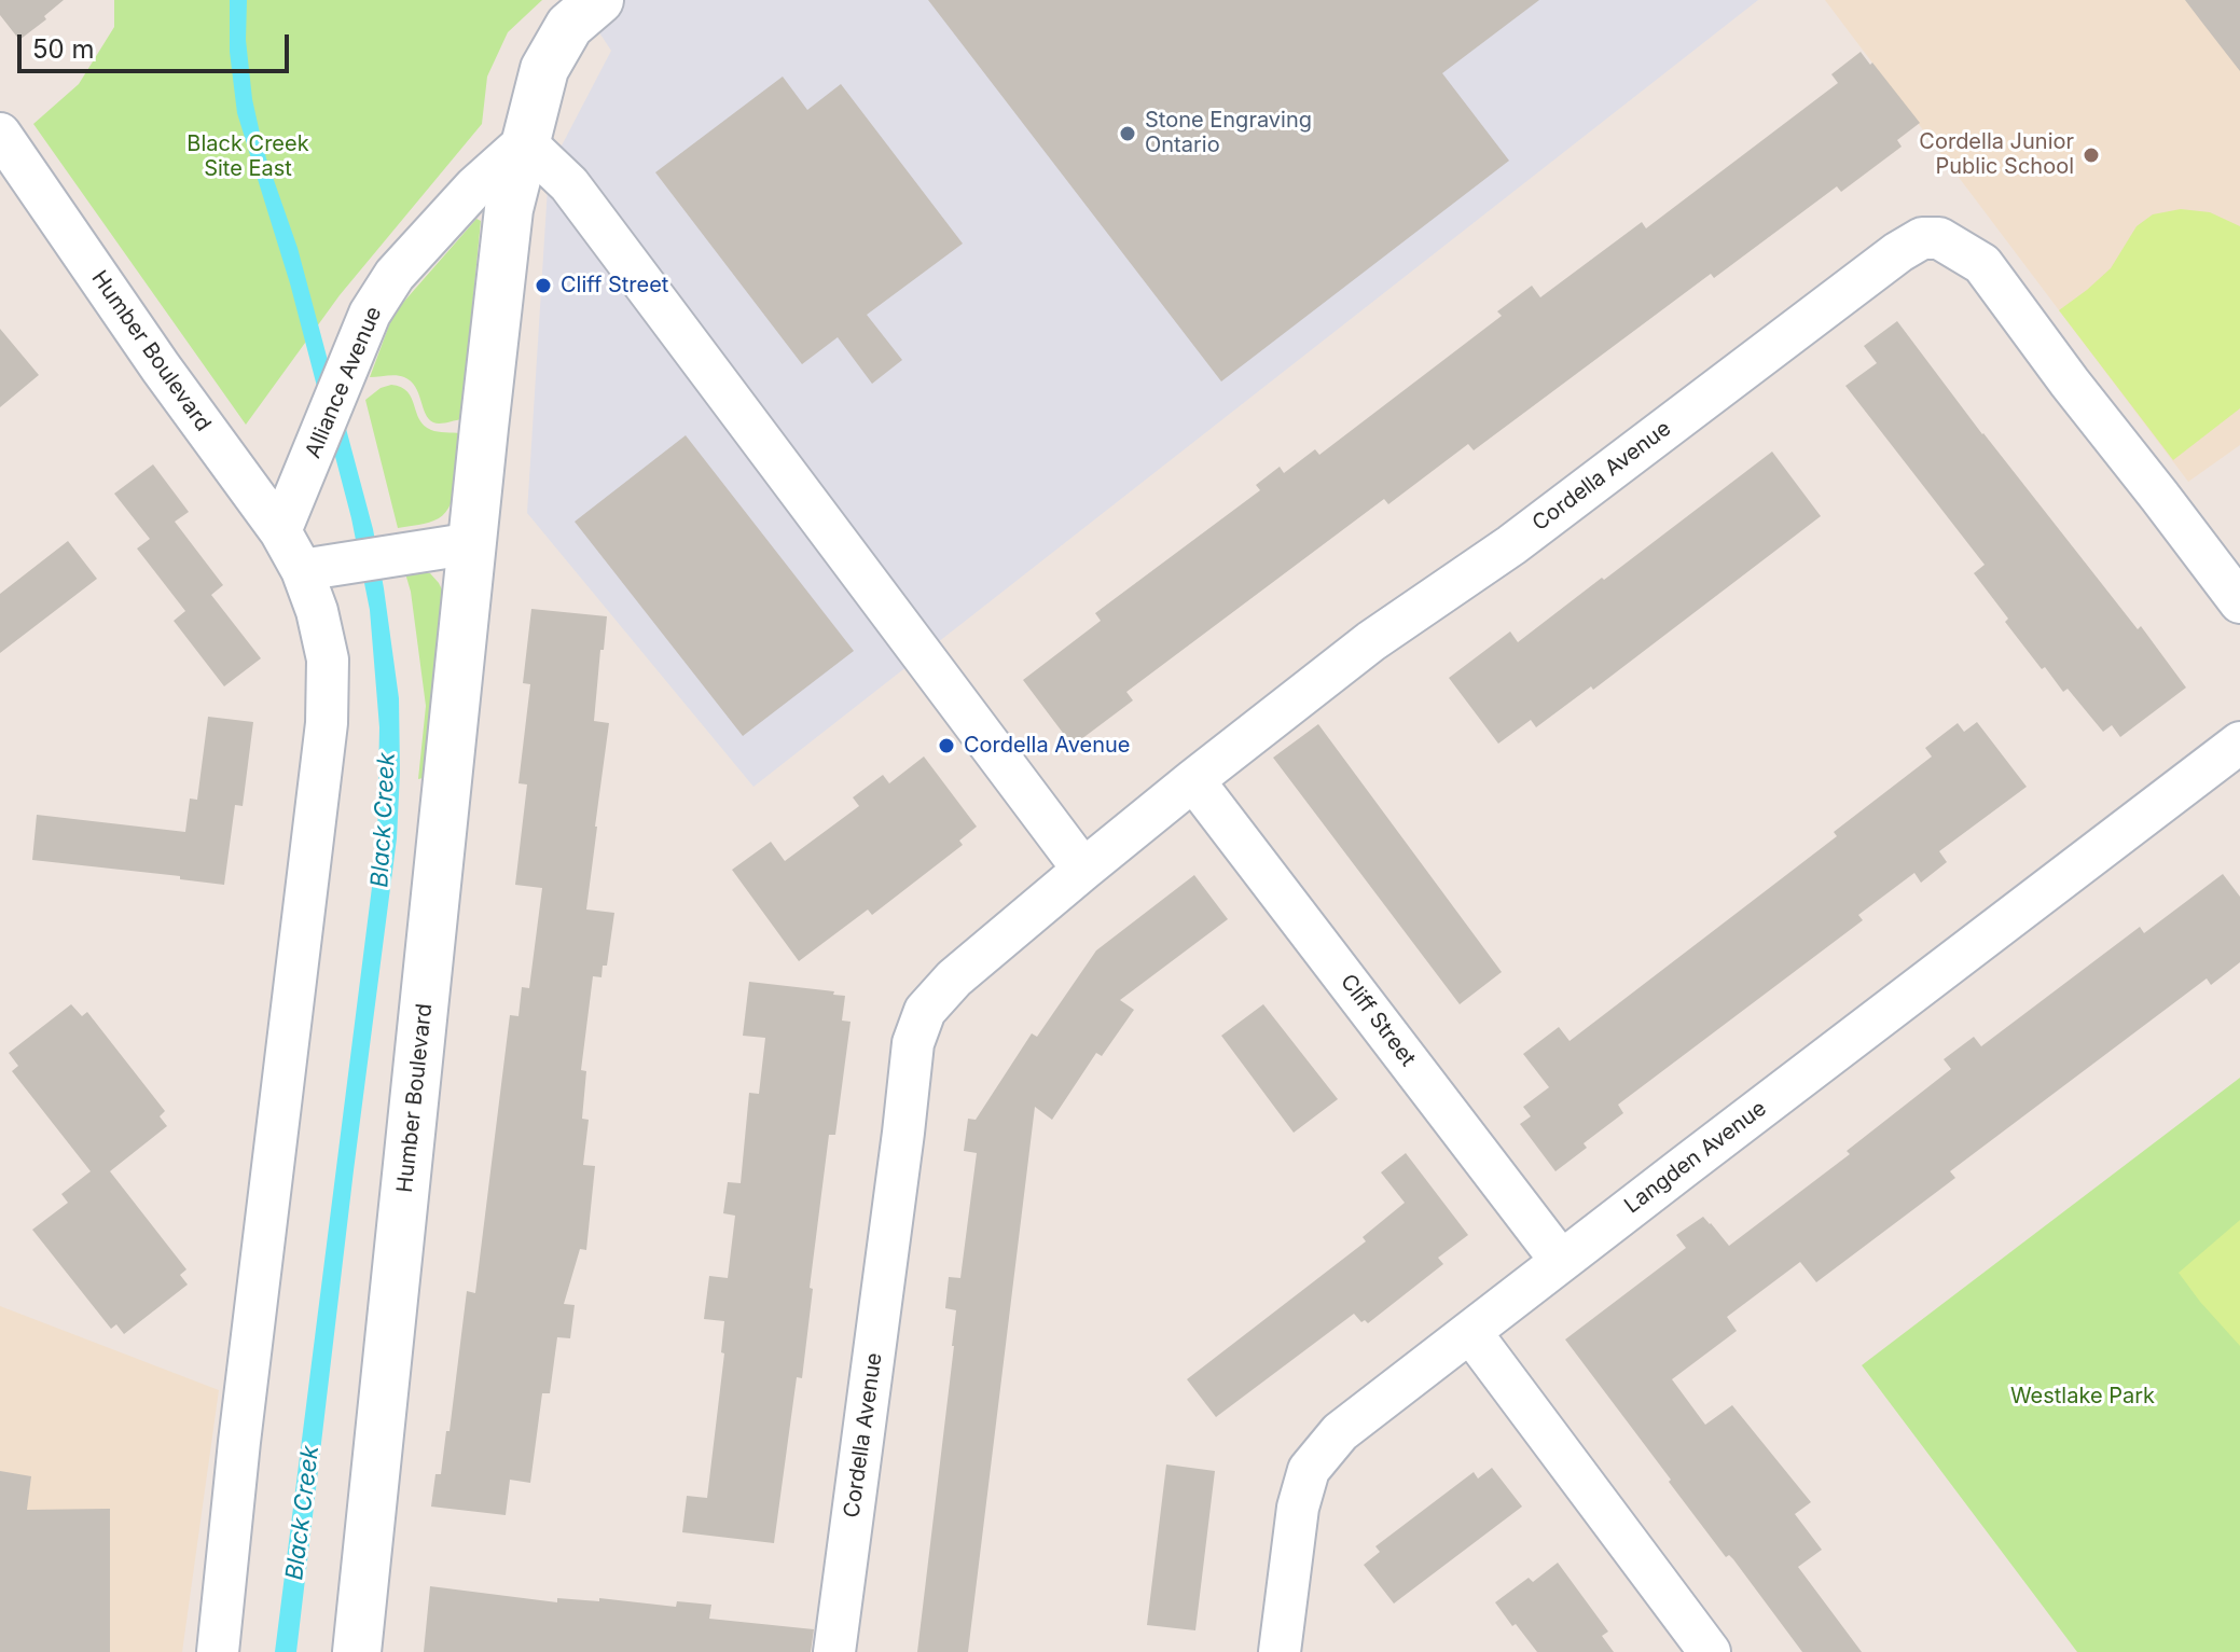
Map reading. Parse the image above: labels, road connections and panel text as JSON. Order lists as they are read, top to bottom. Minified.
{"streets":{"street":["Humber Boulevard","Alliance Avenue","Cordella Avenue","Cliff Street","Langden Avenue"]},"crossings":[["Humber Boulevard","Alliance Avenue"],["Cordella Avenue","Cliff Street"],["Cliff Street","Langden Avenue"]],"water":["Black Creek"],"parks":["Black Creek Site East","Westlake Park"],"places":["Stone Engraving Ontario","Cordella Junior Public School","Cliff Street","Cordella Avenue"],"scale_bar":"50 m"}
